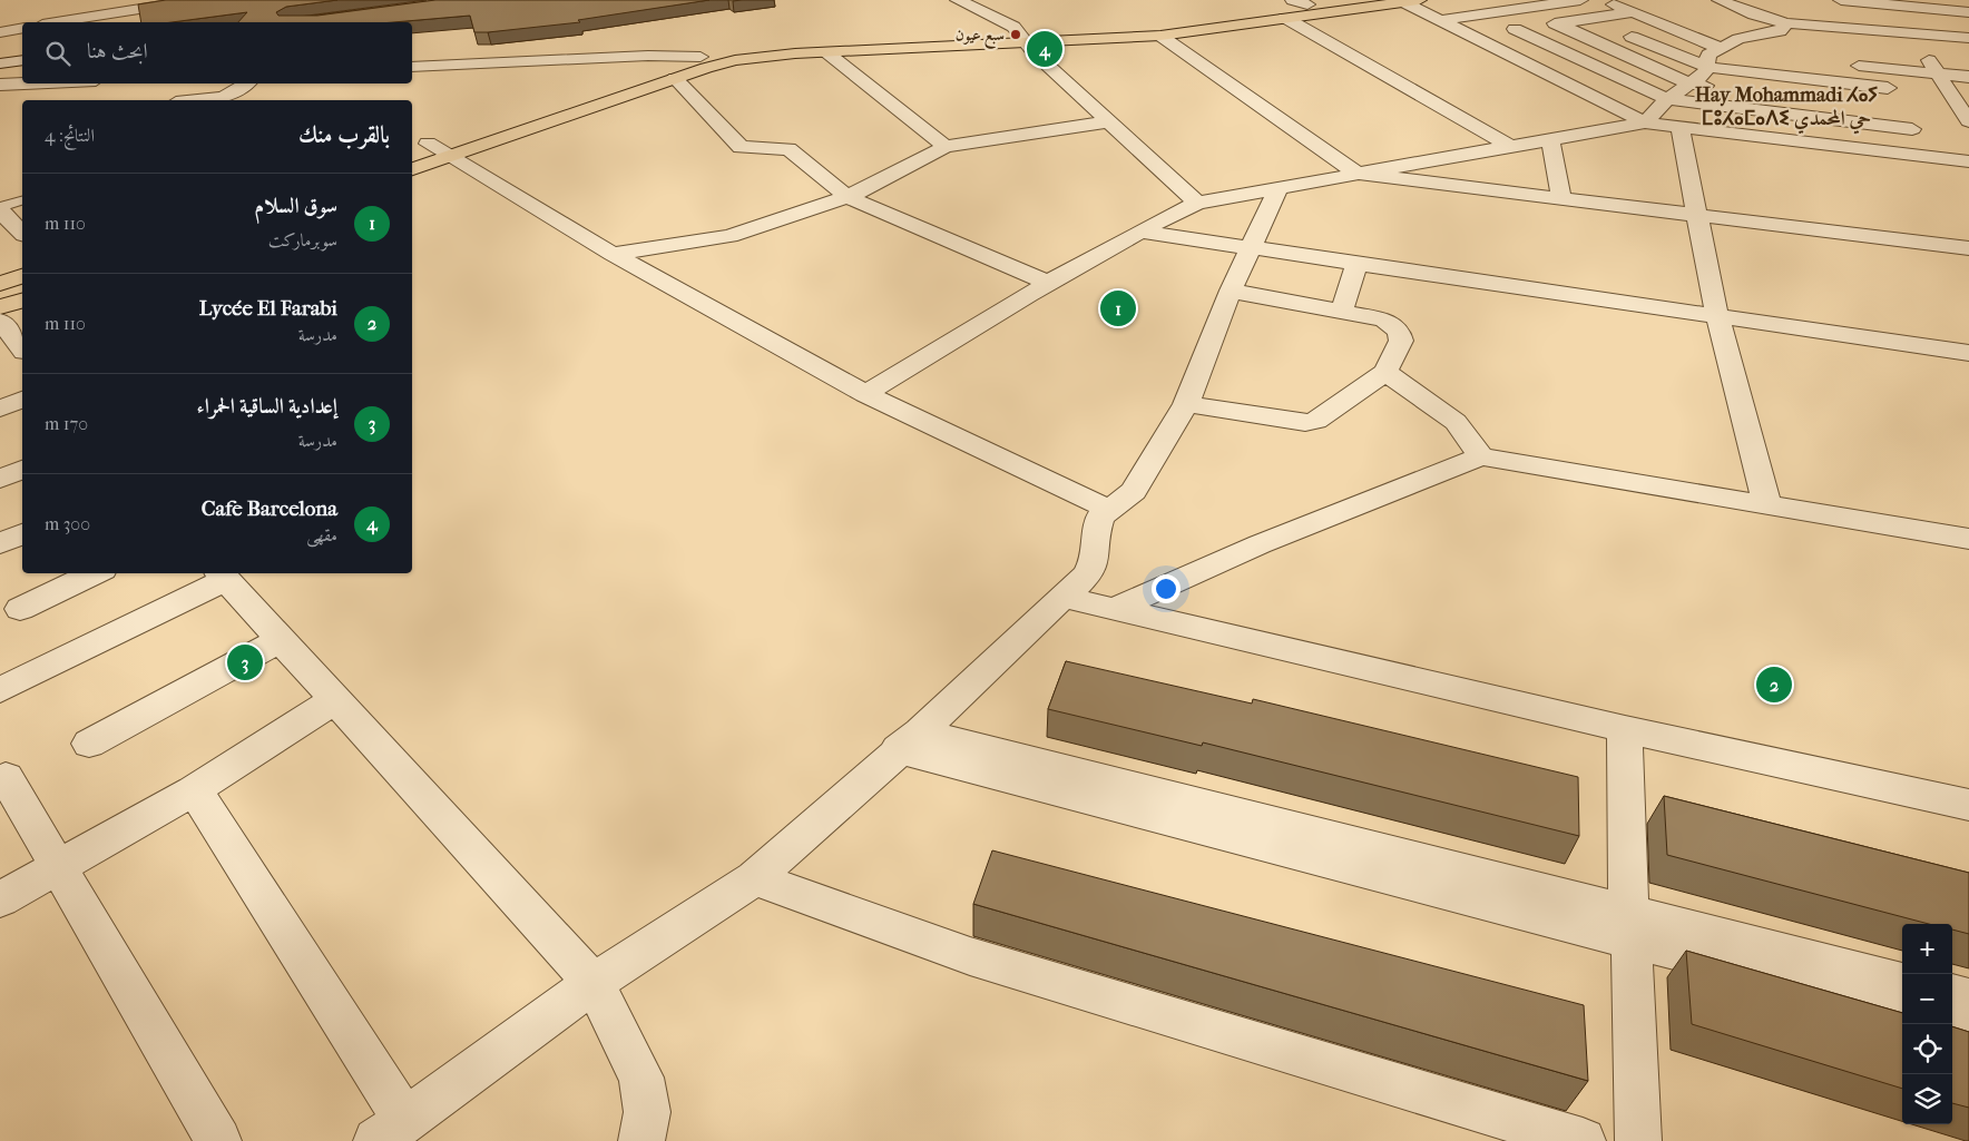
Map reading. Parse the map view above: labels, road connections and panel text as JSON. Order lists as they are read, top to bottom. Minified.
{"districts":["Hay Mohammadi ⵃⴰⵢ ⵎⵓⵃⴰⵎⴰⴷⵉ حي المحمدي"],"places":["سبع عيون"],"page":{"search":"ابحث هنا","pins":["4","1","3","2"],"heading":["بالقرب منك","النتائج: 4"],"list":[{"mark":"1","name":"سوق السلام","note":"سوبرماركت","value":"110 m"},{"mark":"2","name":"Lycée El Farabi","note":"مدرسة","value":"110 m"},{"mark":"3","name":"إعدادية الساقية الحمراء","note":"مدرسة","value":"170 m"},{"mark":"4","name":"Cafe Barcelona","note":"مقهى","value":"300 m"}],"map_buttons":["+","−"]}}
